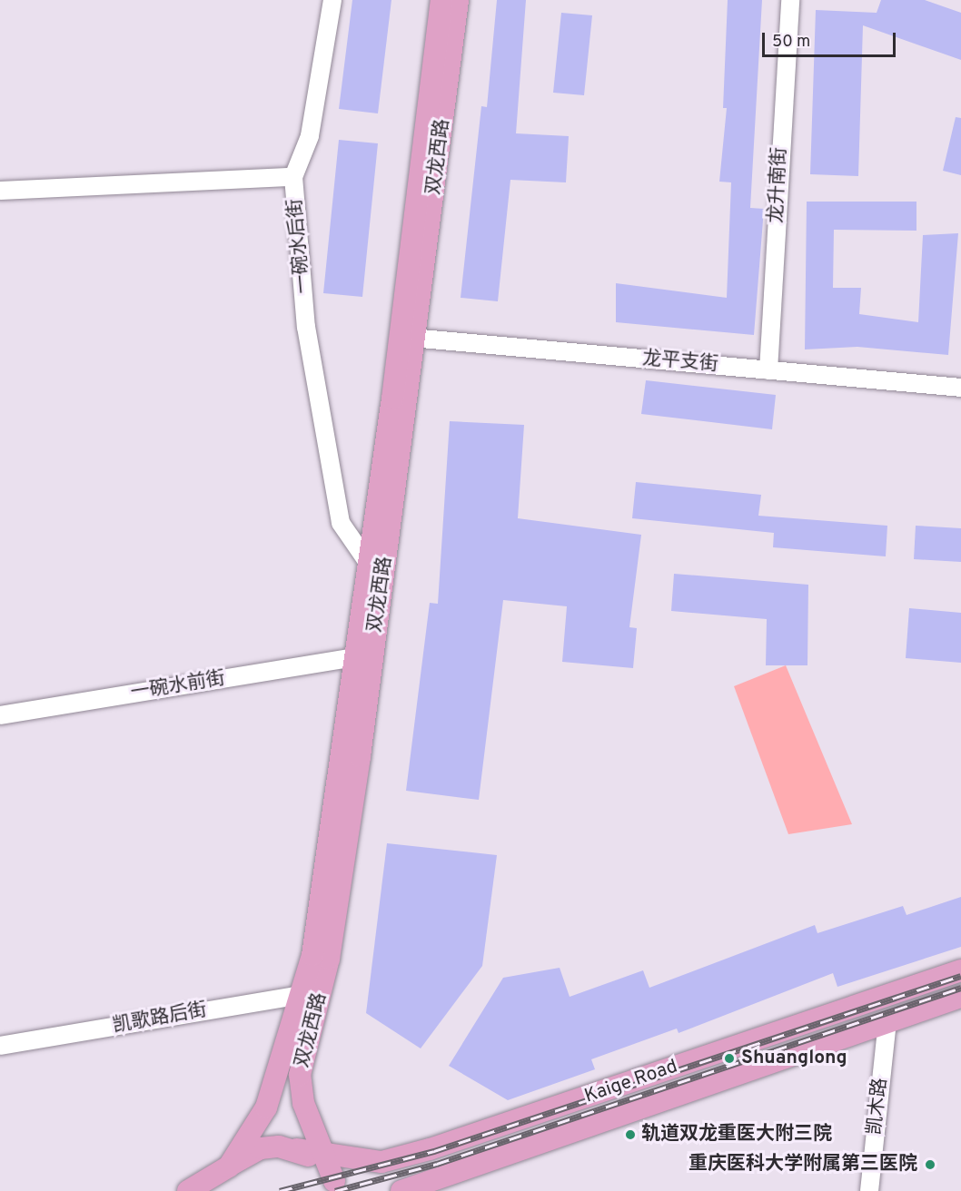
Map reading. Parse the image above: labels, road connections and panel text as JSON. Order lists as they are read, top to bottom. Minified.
{"streets":{"main road":["双龙西路","Kaige Road"],"street":["龙升南街","一碗水后街","龙平支街","一碗水前街","凯歌路后街","凯木路"]},"crossings":[["双龙西路","一碗水后街"],["双龙西路","龙平支街"],["双龙西路","一碗水前街"],["双龙西路","凯歌路后街"],["双龙西路","Kaige Road"],["龙升南街","龙平支街"],["Kaige Road","凯木路"]],"places":["Shuanglong","轨道双龙·重医大附三院","重庆医科大学附属第三医院"],"scale_bar":"50 m"}
